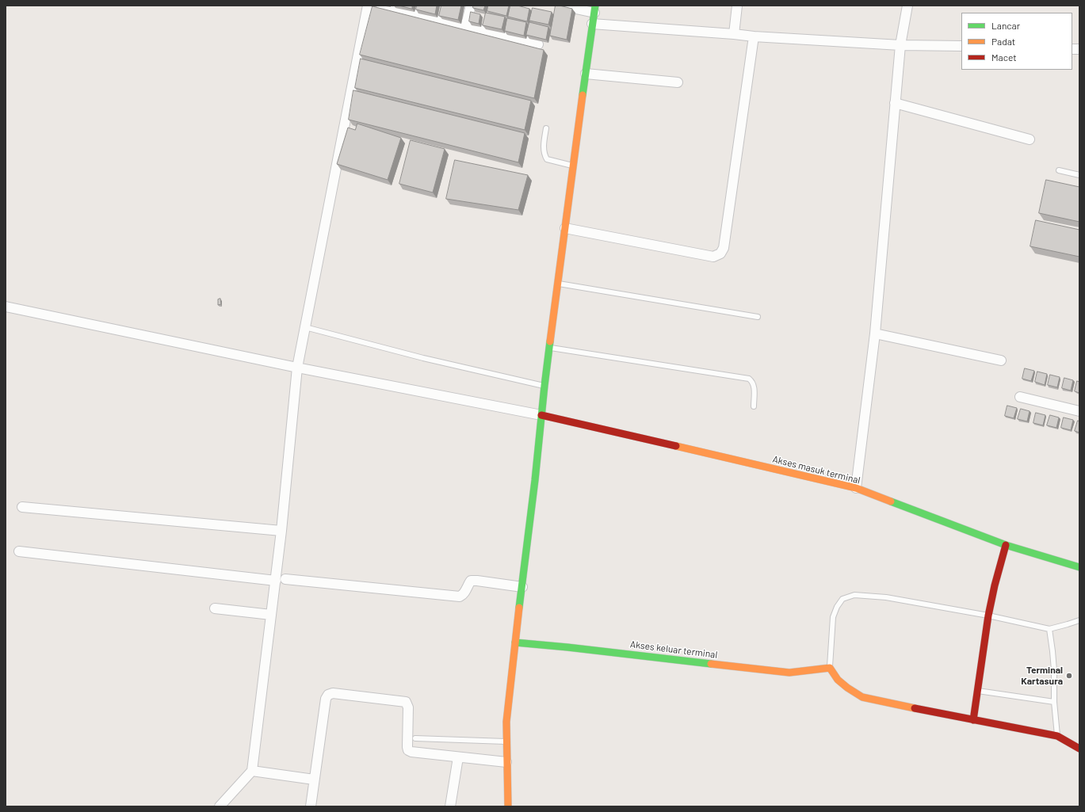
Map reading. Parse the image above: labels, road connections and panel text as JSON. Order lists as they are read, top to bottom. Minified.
{"streets":{"street":["Akses masuk terminal","Akses keluar terminal"]},"places":["Terminal Kartasura"],"legend":["Lancar","Padat","Macet"]}
